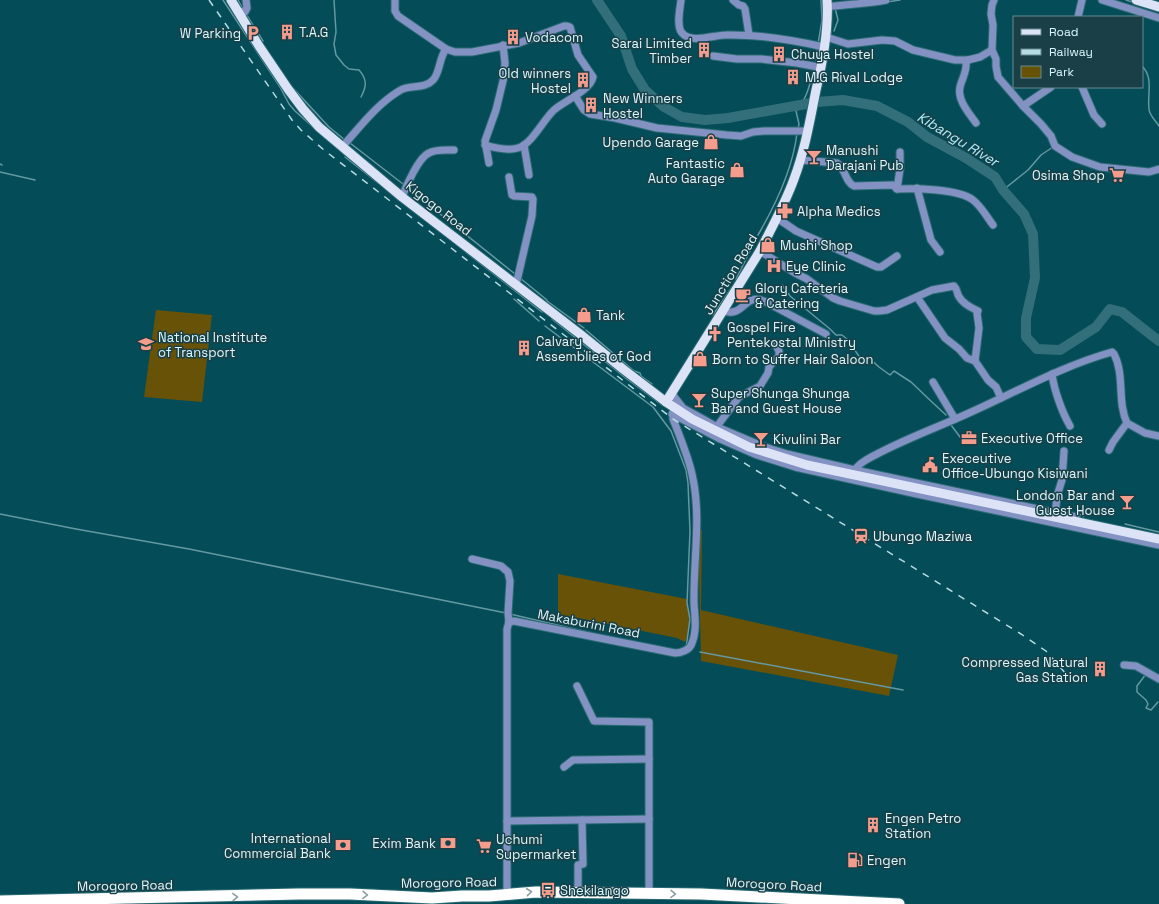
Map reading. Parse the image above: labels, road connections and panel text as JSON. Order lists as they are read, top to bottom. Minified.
{"streets":{"highway":["Morogoro Road"],"main road":["Kigogo Road","Junction Road"],"street":["Makaburini Road"]},"crossings":[["Kigogo Road","Junction Road"],["Kigogo Road","Makaburini Road"],["Junction Road","Makaburini Road"]],"one_way":["Morogoro Road"],"water":["Kibangu River"],"places":{"building":["T.A.G","Vodacom","Sarai Limited Timber","Chuya Hostel","M.G Rival Lodge","Old winners Hostel","New Winners Hostel","Calvary Assemblies of God","Compressed Natural Gas Station","Engen Petro Station"],"parking":["W Parking"],"shop":["Upendo Garage","Fantastic Auto Garage","Mushi Shop","Tank","Born to Suffer Hair Saloon"],"bar":["Manushi Darajani Pub","Super Shunga Shunga Bar and Guest House","Kivulini Bar","London Bar and Guest House"],"supermarket":["Osima Shop","Uchumi Supermarket"],"pharmacy":["Alpha Medics"],"hospital":["Eye Clinic"],"cafe":["Glory Cafeteria & Catering"],"church":["Gospel Fire Pentekostal Ministry"],"school or university":["National Institute of Transport"],"office":["Executive Office"],"public building":["Execeutive Office-Ubungo Kisiwani"],"station":["Ubungo Maziwa"],"bank":["Exim Bank","International Commercial Bank"],"fuel station":["Engen"],"bus stop":["Shekilango"]},"legend":["Road","Railway","Park"]}
